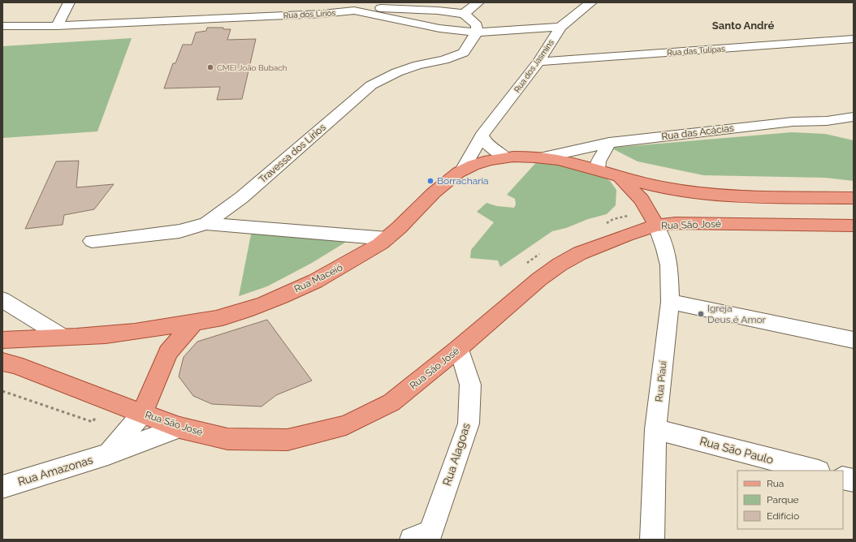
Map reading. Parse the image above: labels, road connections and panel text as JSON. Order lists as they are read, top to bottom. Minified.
{"streets":{"main road":["Rua São José","Rua Maceió"],"street":["Rua dos Lírios","Rua das Tulipas","Rua dos Jasmins","Rua das Acácias","Travessa dos Lírios","Rua Piauí","Rua São Paulo","Rua Alagoas","Rua Amazonas"]},"crossings":[["Rua dos Lírios","Rua dos Jasmins"],["Rua dos Lírios","Travessa dos Lírios"],["Rua das Tulipas","Rua dos Jasmins"],["Rua dos Jasmins","Rua Maceió"],["Rua das Acácias","Rua Maceió"],["Rua São José","Rua Piauí"],["Rua São José","Rua Alagoas"],["Rua Piauí","Rua São Paulo"]],"districts":["Santo André"],"places":["CMEI João Bubach","Borracharia","Igreja Deus é Amor"],"legend":["Rua","Parque","Edifício"]}
